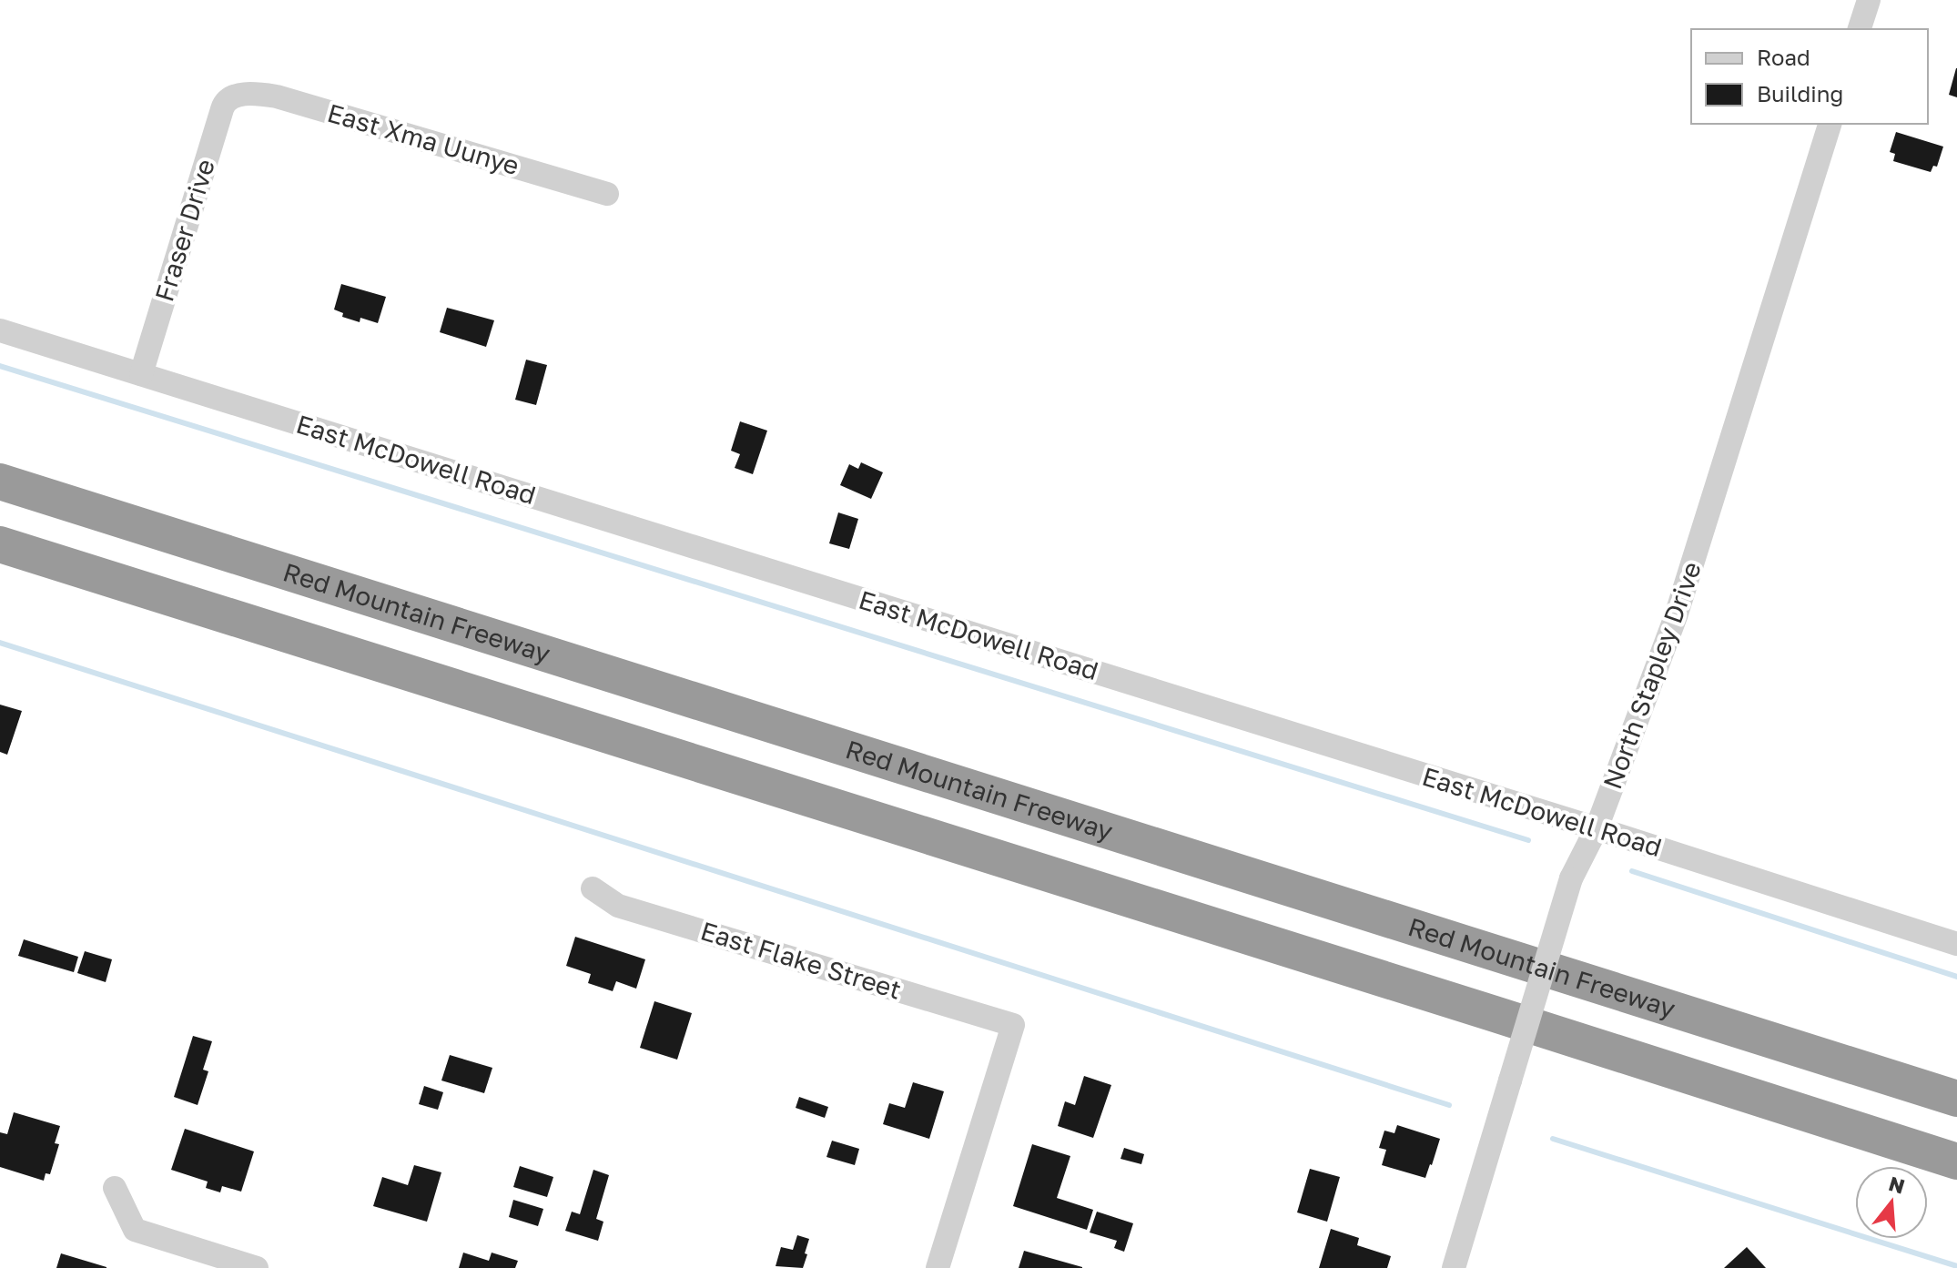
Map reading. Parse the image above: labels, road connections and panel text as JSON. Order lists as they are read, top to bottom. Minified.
{"streets":{"highway":["Red Mountain Freeway"],"street":["East Xma Uunye","Fraser Drive","East McDowell Road","North Stapley Drive","East Flake Street"]},"crossings":[["East Xma Uunye","Fraser Drive"],["Fraser Drive","East McDowell Road"],["East McDowell Road","North Stapley Drive"]],"legend":["Road","Building"],"north":"top"}
